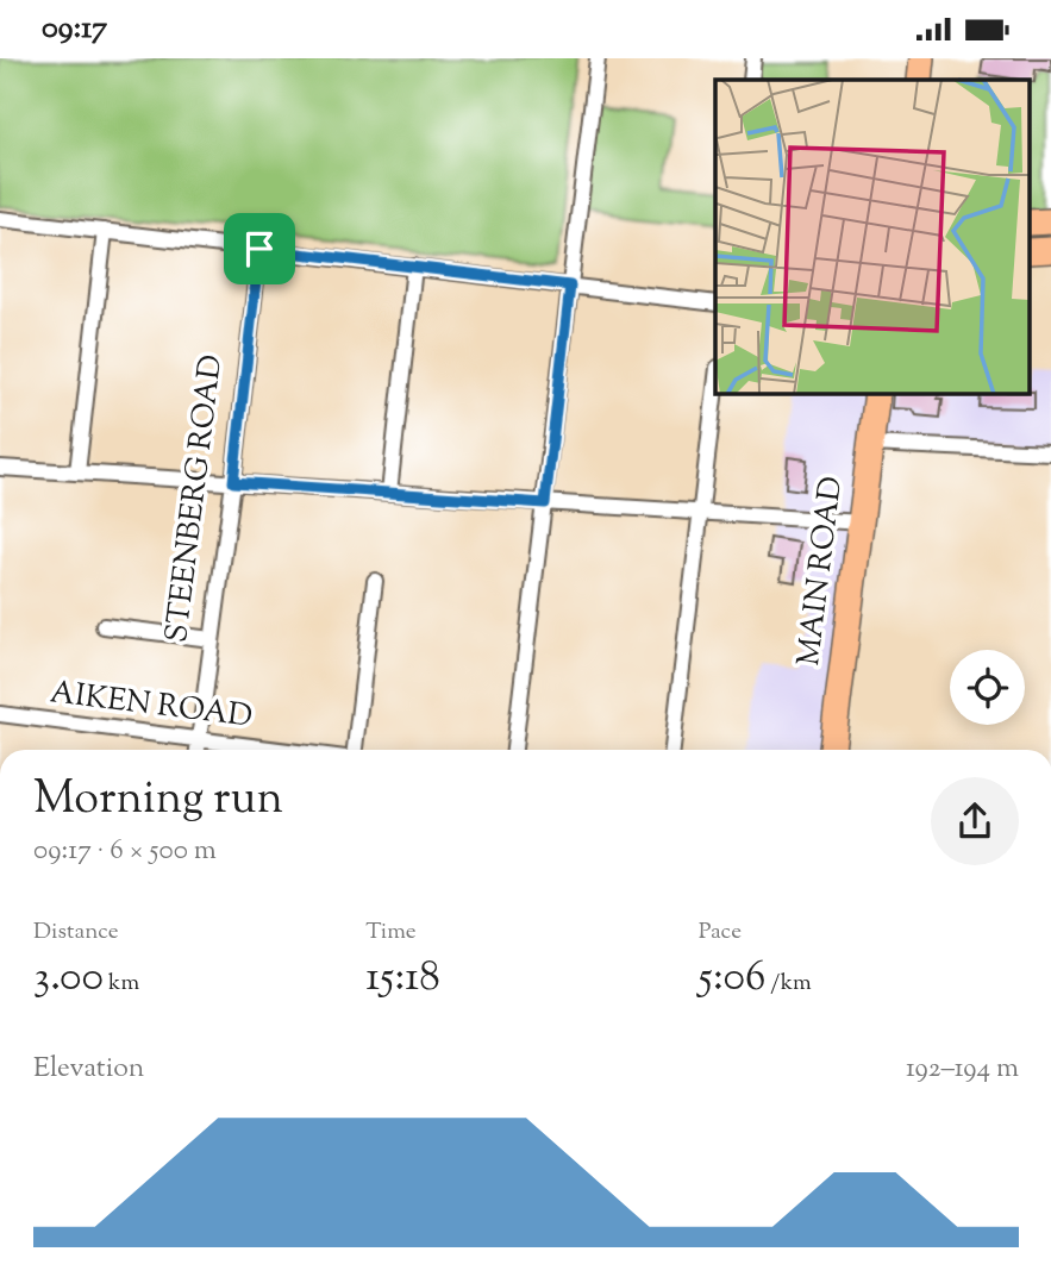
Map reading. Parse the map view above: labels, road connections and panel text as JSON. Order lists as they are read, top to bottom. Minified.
{"streets":{"main road":["MAIN ROAD"],"street":["STEENBERG ROAD","AIKEN ROAD"]},"crossings":[["STEENBERG ROAD","AIKEN ROAD"]],"page":{"status":"09:17","heading":["Morning run","09:17 · 6 × 500 m"],"stats":[["Distance","3.00 km"],["Time","15:18"],["Pace","5:06 /km"]],"chart":["Elevation","192–194 m"]}}
